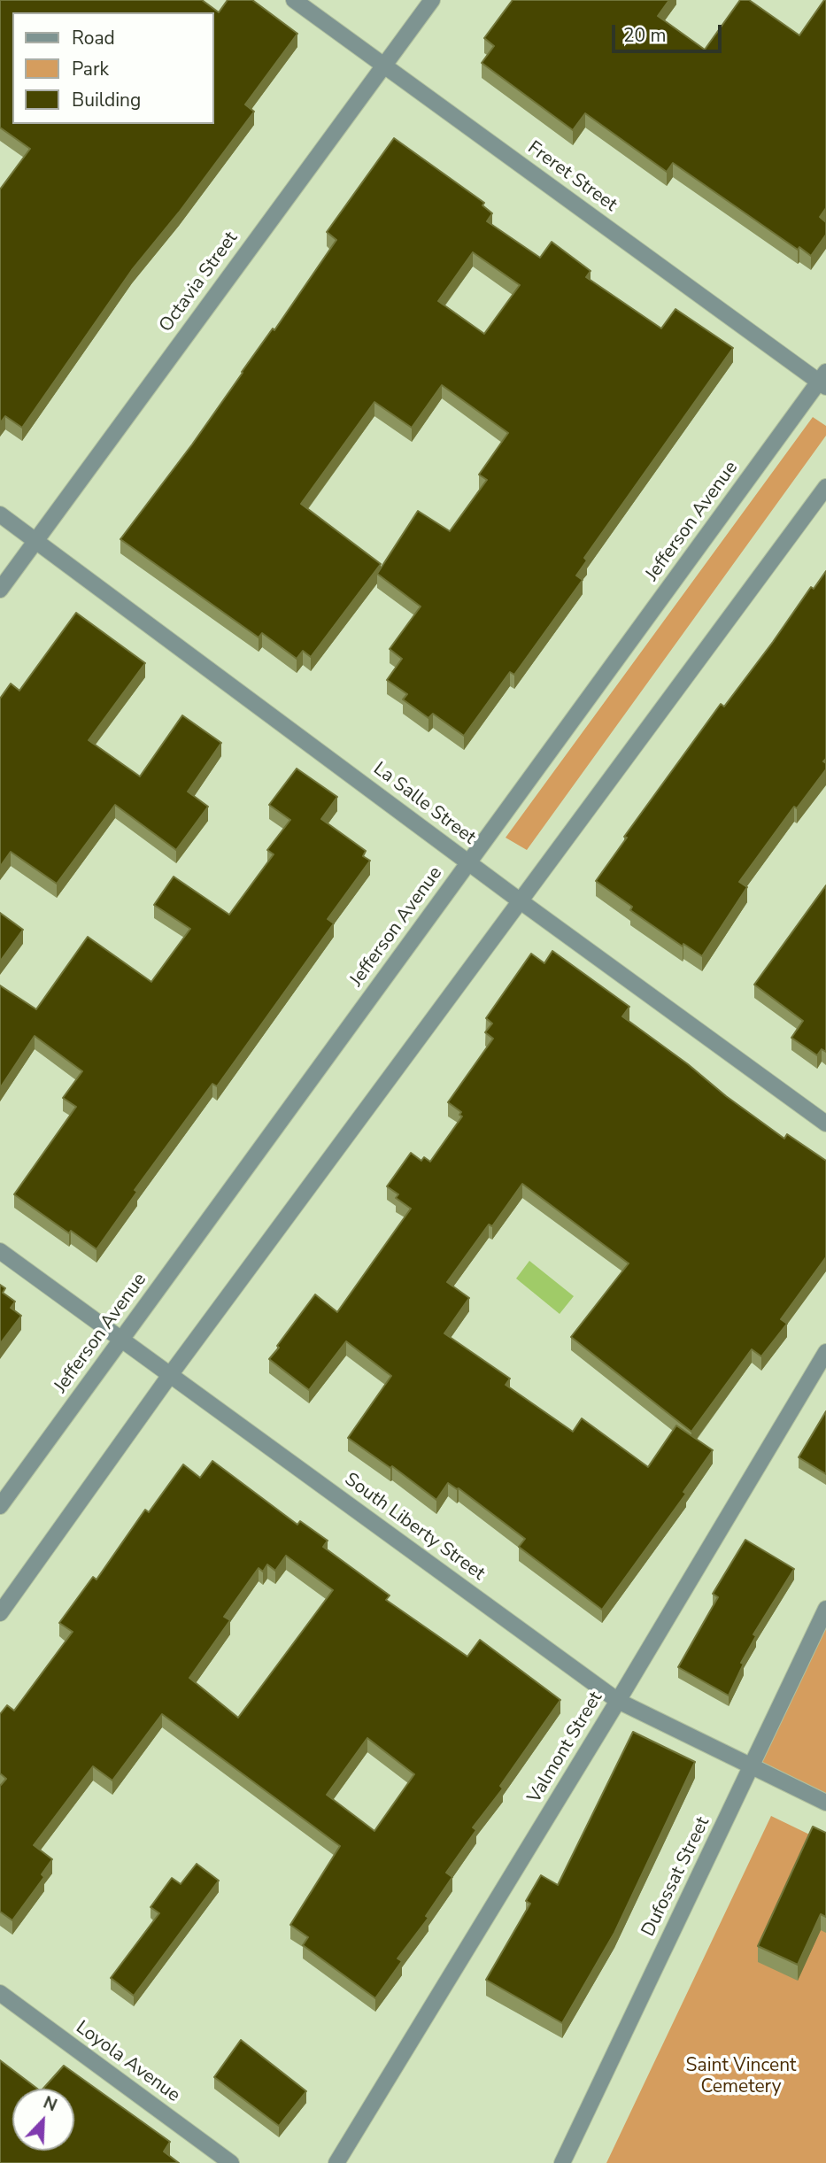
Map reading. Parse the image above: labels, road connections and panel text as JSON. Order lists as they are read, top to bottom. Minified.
{"streets":{"street":["Freret Street","Octavia Street","Jefferson Avenue","La Salle Street","South Liberty Street","Valmont Street","Dufossat Street","Loyola Avenue"]},"crossings":[["Freret Street","Octavia Street"],["Freret Street","Jefferson Avenue"],["Octavia Street","La Salle Street"],["Jefferson Avenue","La Salle Street"],["Jefferson Avenue","South Liberty Street"],["South Liberty Street","Valmont Street"],["South Liberty Street","Dufossat Street"]],"parks":["Saint Vincent Cemetery"],"legend":["Road","Park","Building"],"scale_bar":"20 m","north":"top right"}
